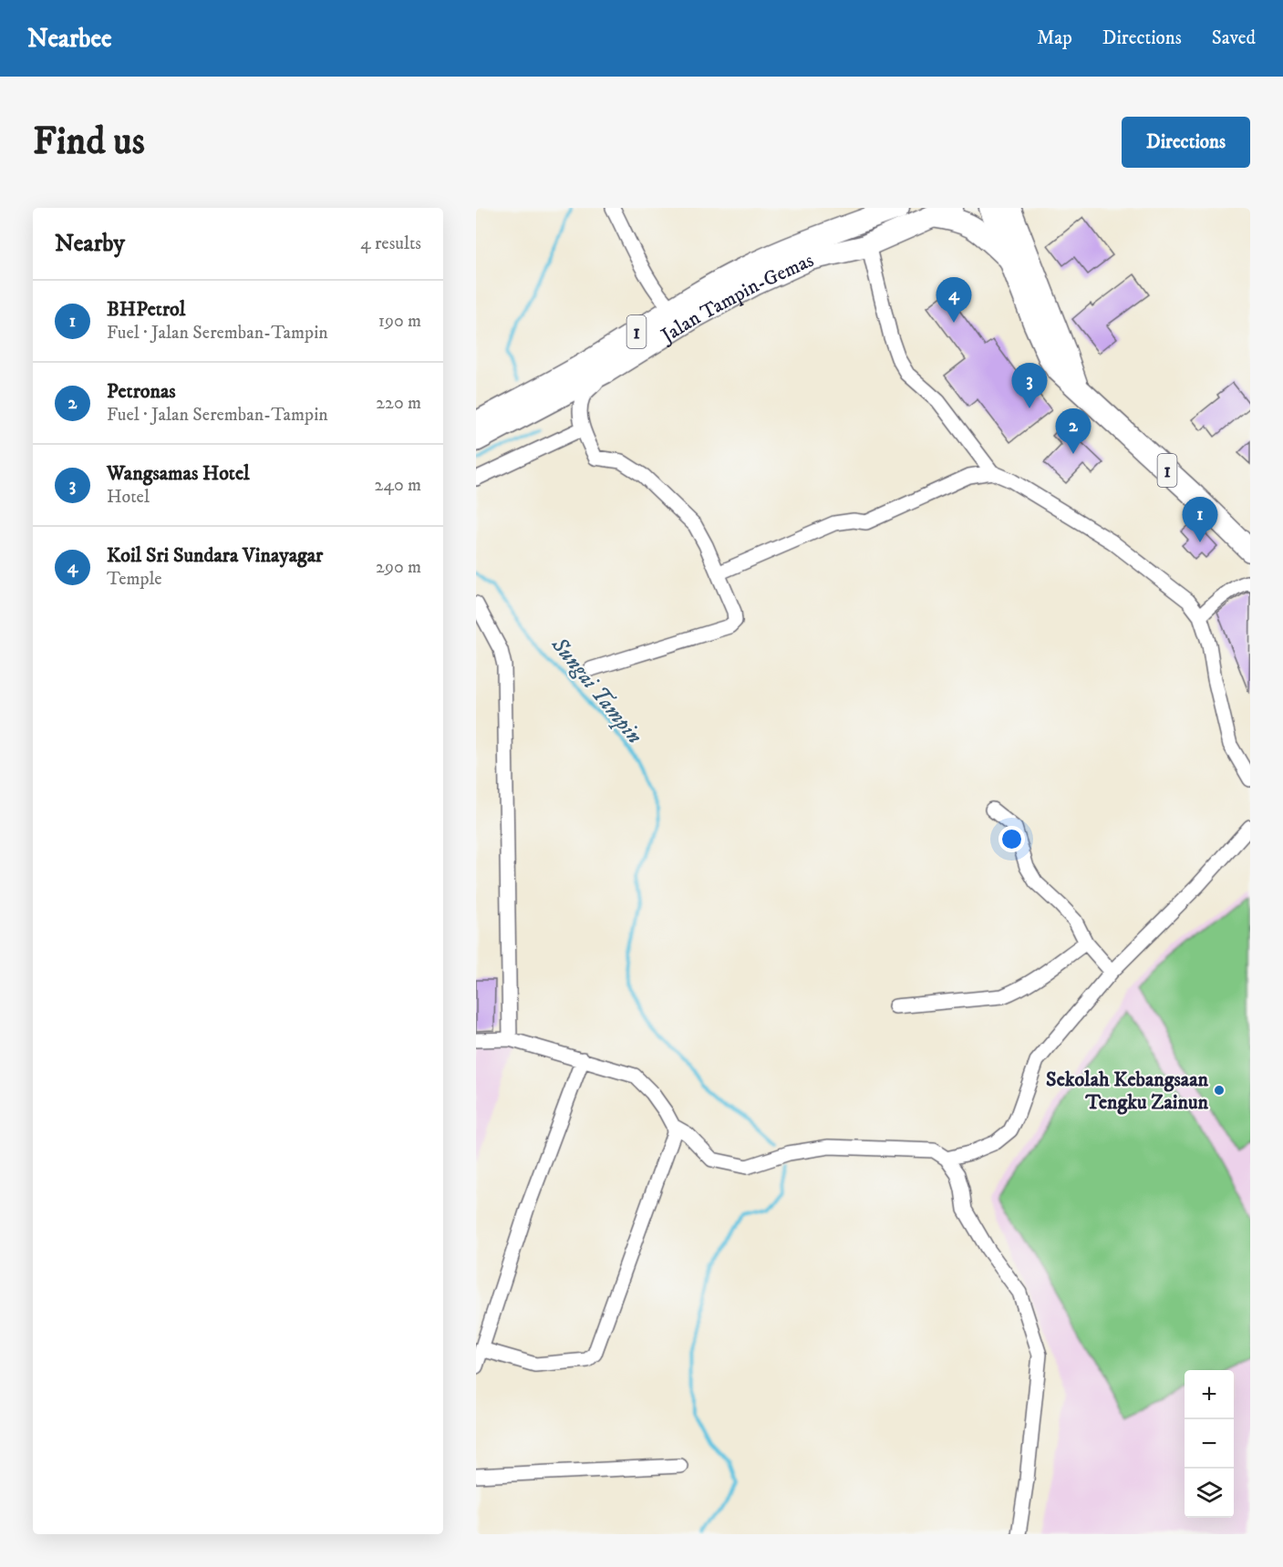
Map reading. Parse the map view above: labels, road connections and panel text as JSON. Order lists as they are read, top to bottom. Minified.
{"streets":{"highway":["Jalan Tampin-Gemas","1"]},"water":["Sungai Tampin"],"places":["Sekolah Kebangsaan Tengku Zainun"],"page":{"header":"Nearbee","nav":["Map","Directions","Saved"],"buttons":"Directions","title":"Find us","heading":["Nearby","4 results"],"pins":["4","3","2","1"],"list":[{"mark":"1","name":"BHPetrol","note":"Fuel · Jalan Seremban-Tampin","value":"190 m"},{"mark":"2","name":"Petronas","note":"Fuel · Jalan Seremban-Tampin","value":"220 m"},{"mark":"3","name":"Wangsamas Hotel","note":"Hotel","value":"240 m"},{"mark":"4","name":"Koil Sri Sundara Vinayagar","note":"Temple","value":"290 m"}],"map_buttons":["+","−"]}}
